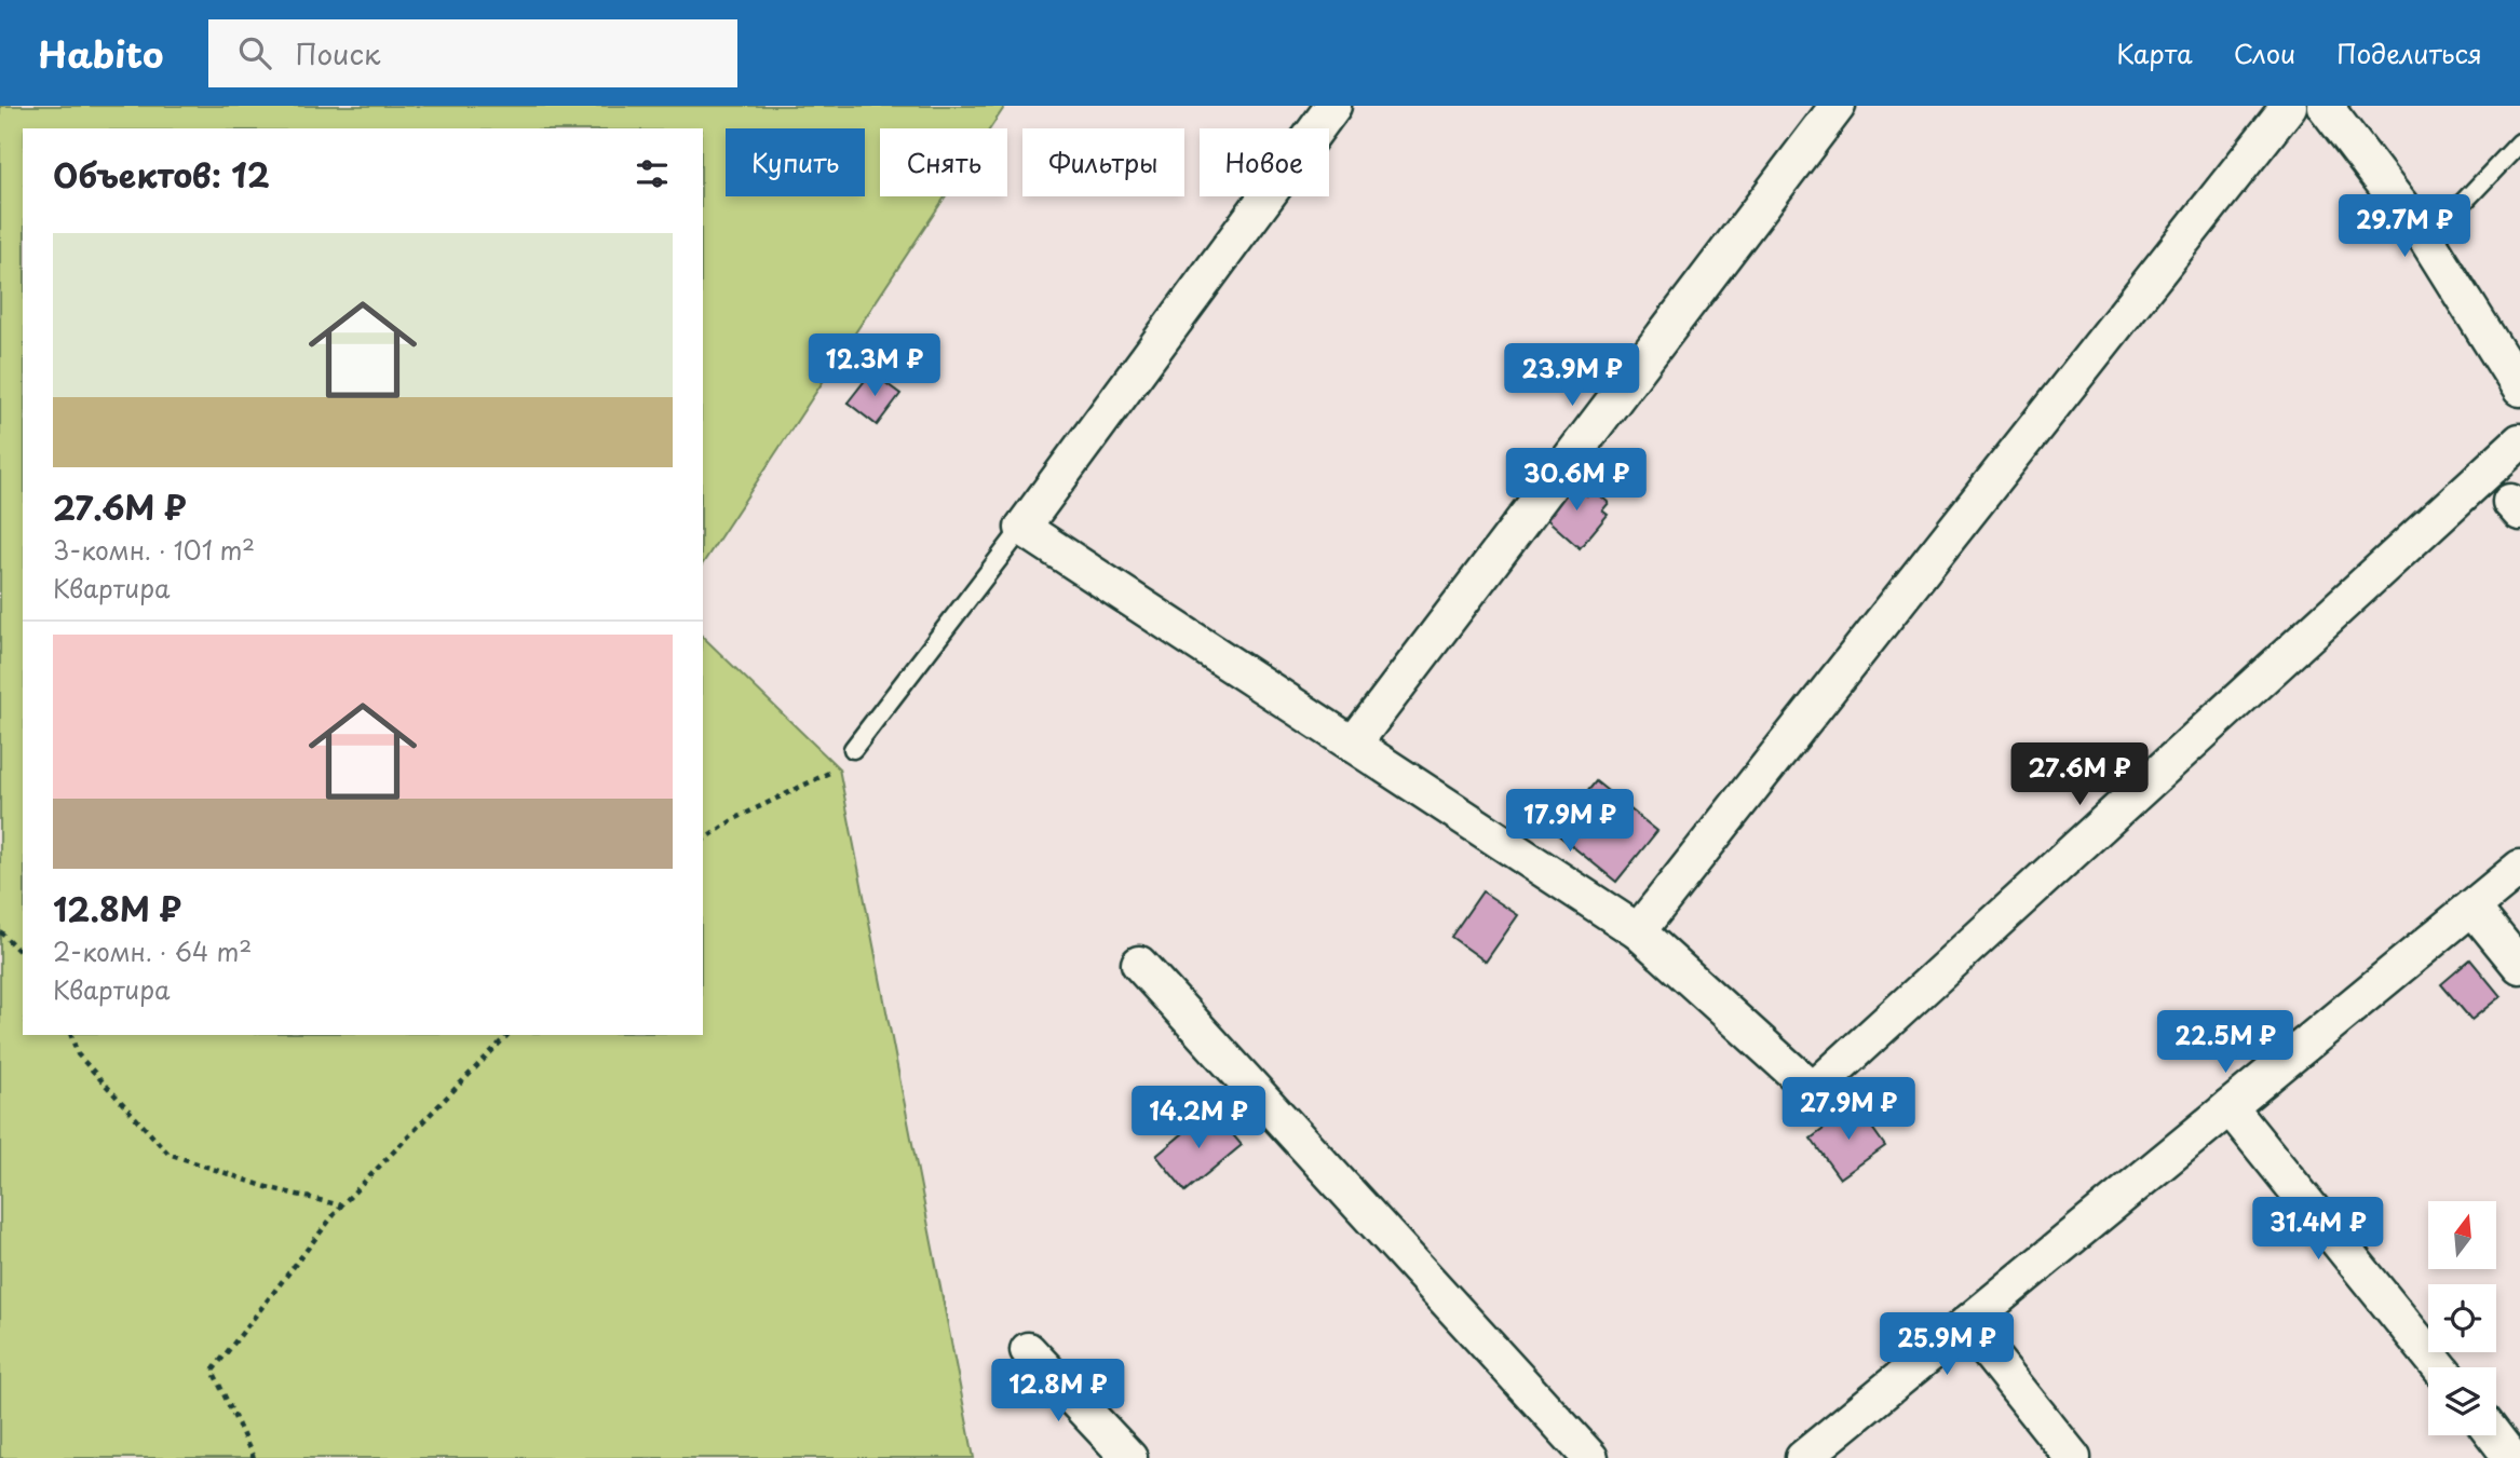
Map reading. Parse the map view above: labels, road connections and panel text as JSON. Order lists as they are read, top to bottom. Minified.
{"north":"top","page":{"header":"Habito","search":"Поиск","nav":["Карта","Слои","Поделиться"],"chip":["Купить","Снять","Фильтры","Новое"],"heading":"Объектов: 12","price":["29.7M ₽","12.3M ₽","23.9M ₽","30.6M ₽","27.6M ₽","17.9M ₽","22.5M ₽","27.9M ₽","14.2M ₽","31.4M ₽","25.9M ₽","12.8M ₽"],"list":[{"name":"27.6M ₽","note":"3-комн. · 101 m² · Квартира"},{"name":"12.8M ₽","note":"2-комн. · 64 m² · Квартира"}]}}
